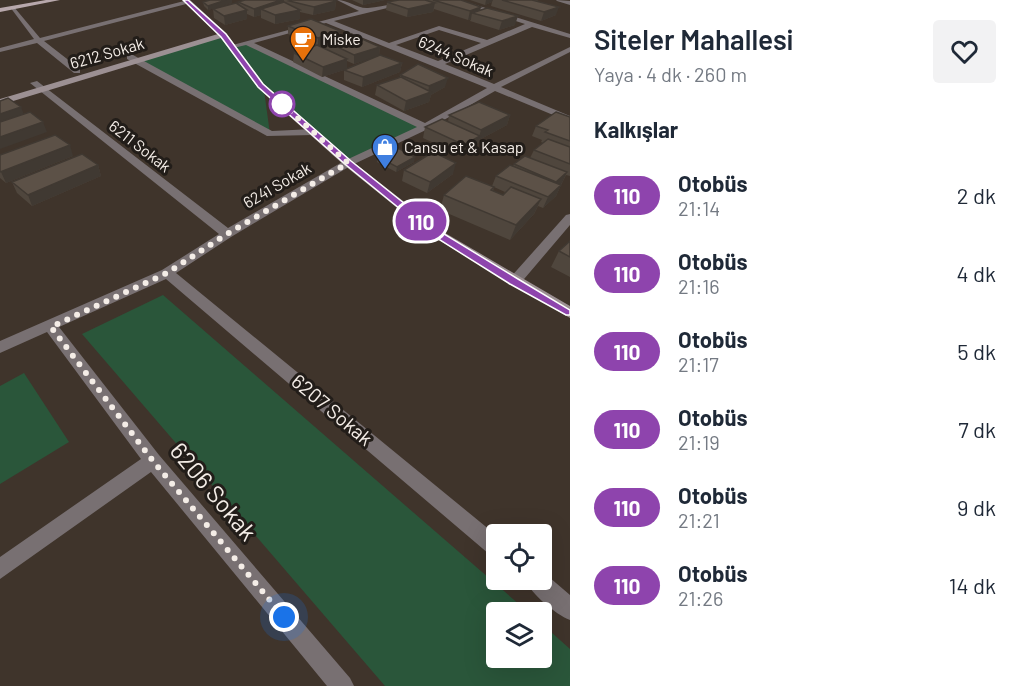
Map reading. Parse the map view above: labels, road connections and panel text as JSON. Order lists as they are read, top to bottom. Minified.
{"streets":{"main road":["6212 Sokak"],"street":["6244 Sokak","6211 Sokak","6241 Sokak","6207 Sokak","6206 Sokak"]},"crossings":[["6212 Sokak","6211 Sokak"],["6244 Sokak","6241 Sokak"],["6211 Sokak","6241 Sokak"],["6241 Sokak","6207 Sokak"],["6241 Sokak","6206 Sokak"]],"places":{"cafe":["Miske"],"shop":["Cansu et & Kasap"]},"lines":["bus line 110"],"page":{"on_map":"110","heading":[["Siteler Mahallesi","Yaya · 4 dk · 260 m"],"Kalkışlar"],"list":[{"mark":"110","name":"Otobüs","note":"21:14","value":"2 dk"},{"mark":"110","name":"Otobüs","note":"21:16","value":"4 dk"},{"mark":"110","name":"Otobüs","note":"21:17","value":"5 dk"},{"mark":"110","name":"Otobüs","note":"21:19","value":"7 dk"},{"mark":"110","name":"Otobüs","note":"21:21","value":"9 dk"},{"mark":"110","name":"Otobüs","note":"21:26","value":"14 dk"}]}}
